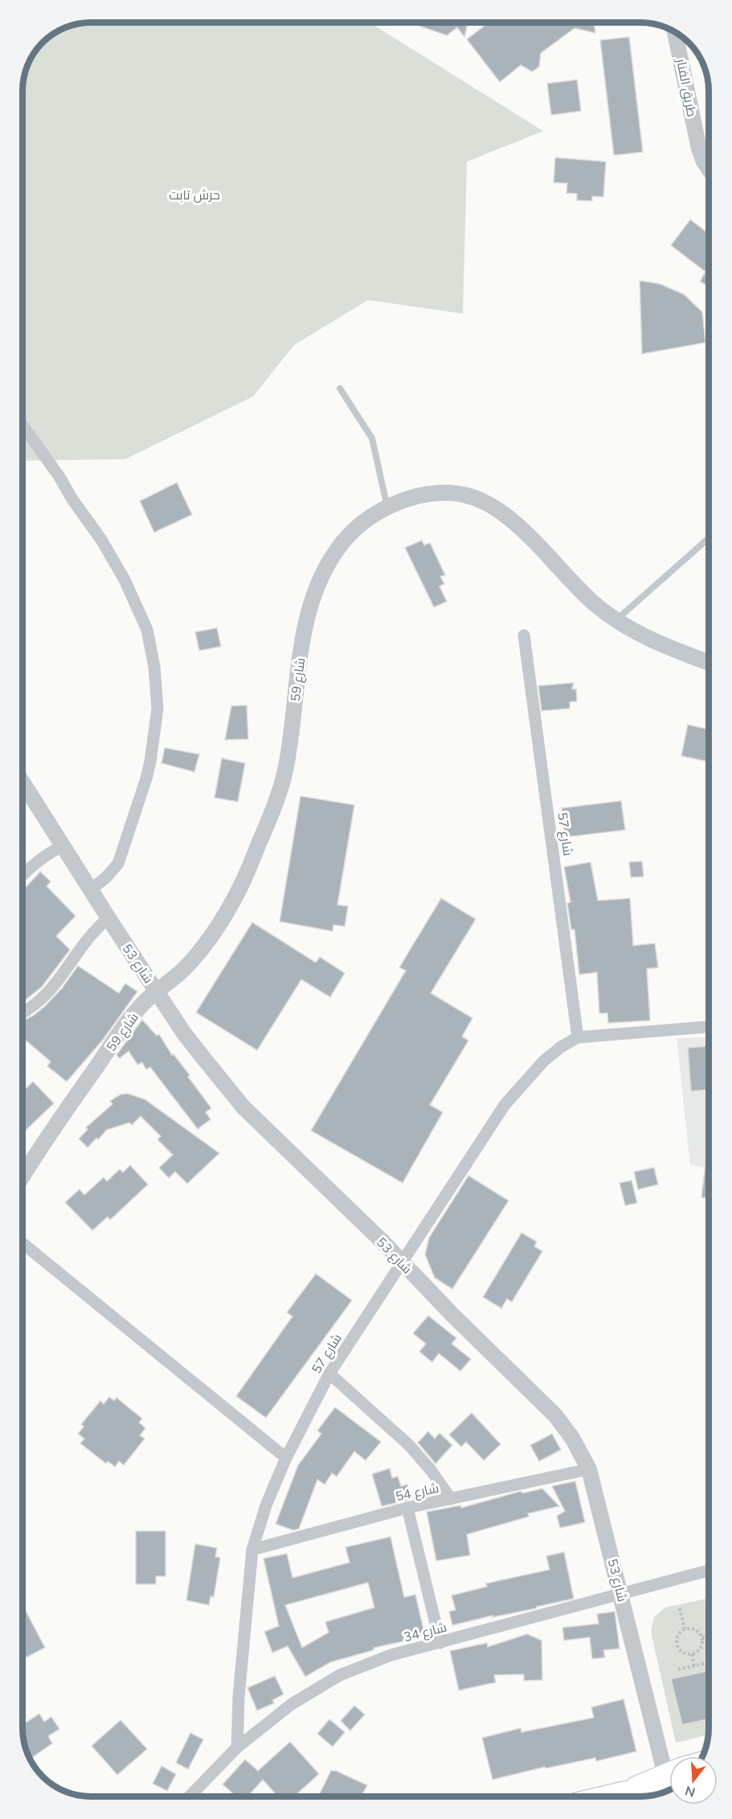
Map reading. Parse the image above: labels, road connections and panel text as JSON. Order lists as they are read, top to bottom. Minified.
{"streets":{"street":["طريق الفنار","شارع 59","شارع 57","شارع 53","شارع 54","شارع 34"]},"crossings":[["شارع 59","شارع 53"],["شارع 57","شارع 53"],["شارع 57","شارع 54"],["شارع 57","شارع 34"],["شارع 53","شارع 54"],["شارع 53","شارع 34"]],"parks":["حرش تابت"],"north":"bottom"}
